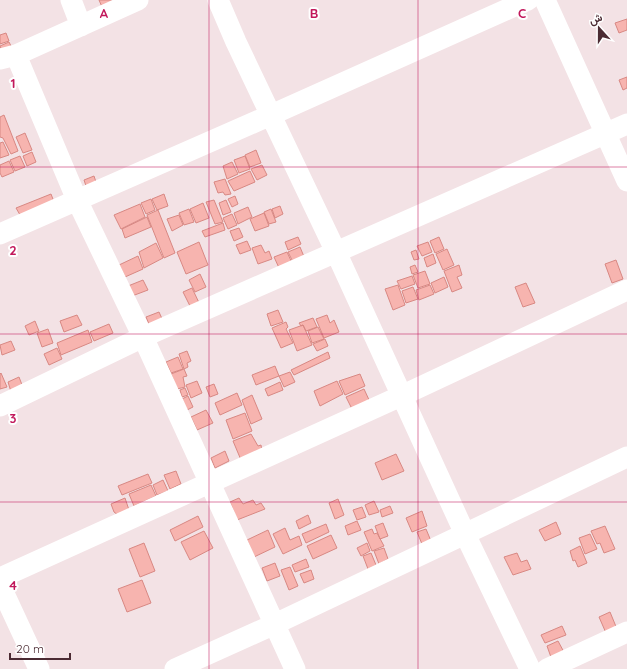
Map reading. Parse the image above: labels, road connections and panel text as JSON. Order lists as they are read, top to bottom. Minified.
{"scale_bar":"20 m","north":"top","grid":{"columns":["A","B","C"],"rows":["1","2","3","4"]}}
